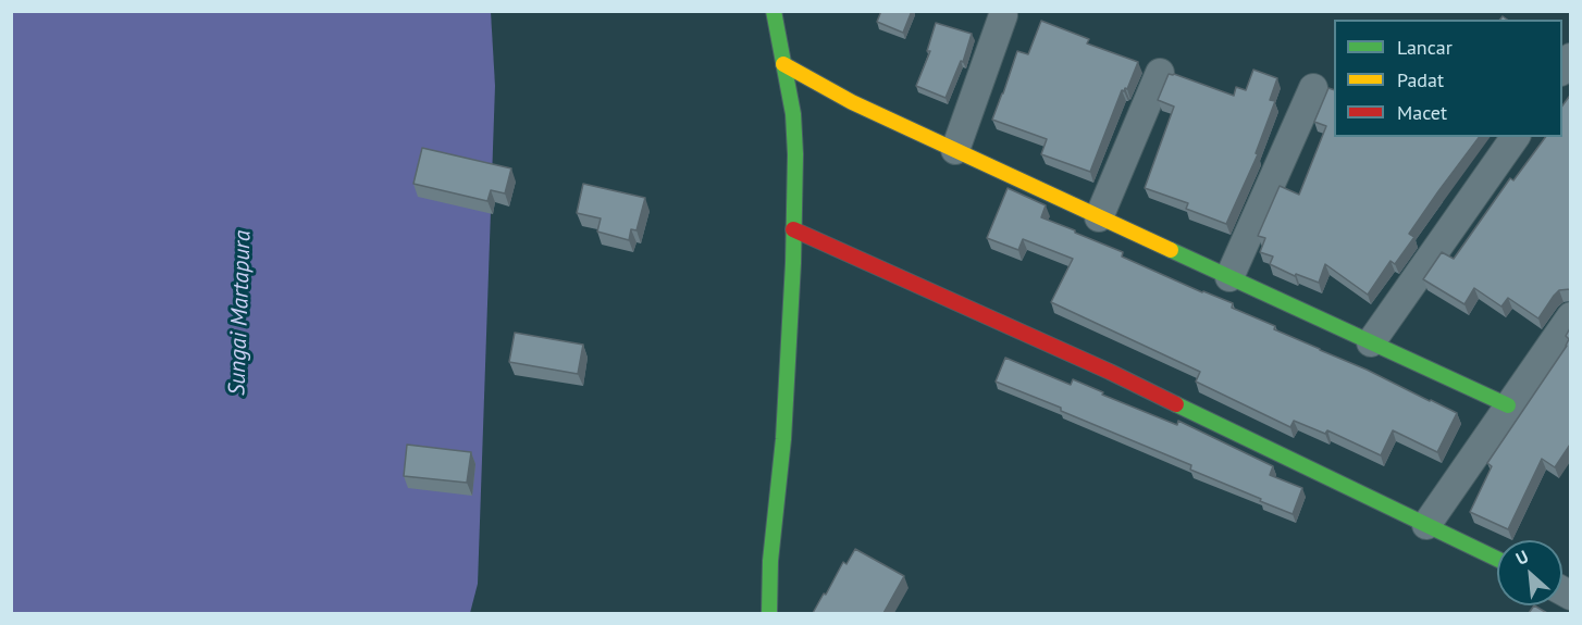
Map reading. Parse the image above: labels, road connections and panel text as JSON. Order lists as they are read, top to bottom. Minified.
{"water":["Sungai Martapura"],"legend":["Lancar","Padat","Macet"],"north":"top left"}
